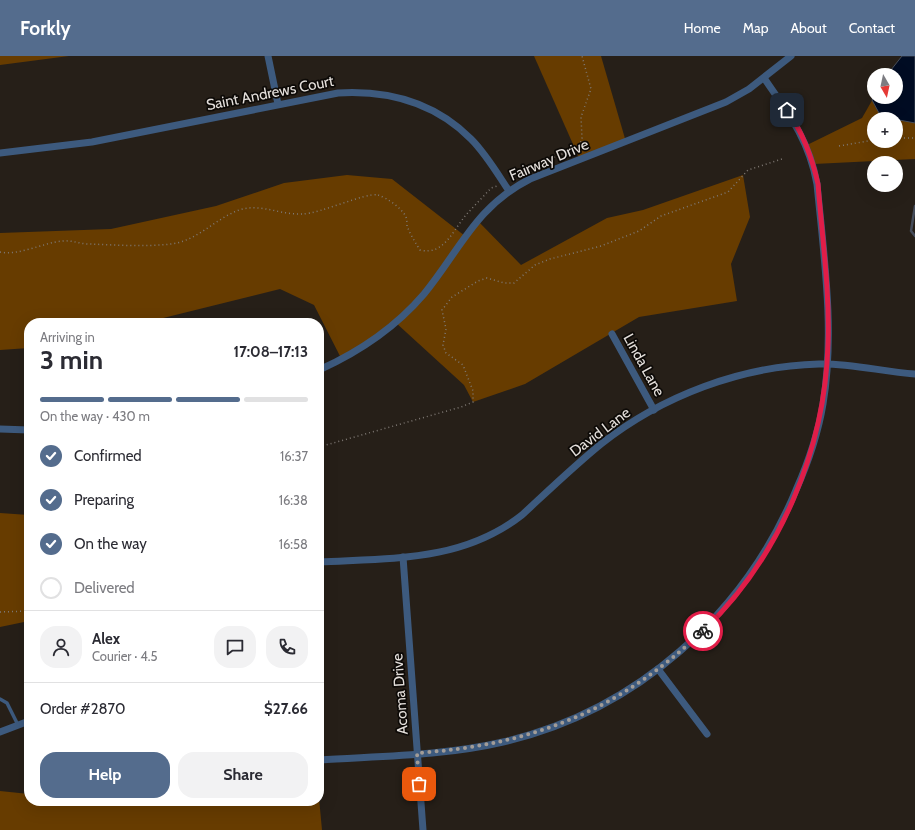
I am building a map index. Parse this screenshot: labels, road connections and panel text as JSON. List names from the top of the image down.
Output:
{
  "streets": {
    "street": [
      "Saint Andrews Court",
      "Fairway Drive",
      "Linda Lane",
      "David Lane",
      "Acoma Drive"
    ]
  },
  "crossings": [
    ["Saint Andrews Court", "Fairway Drive"],
    ["Linda Lane", "David Lane"],
    ["David Lane", "Acoma Drive"]
  ],
  "north": "bottom",
  "page": {
    "header": "Forkly",
    "nav": [
      "Home",
      "Map",
      "About",
      "Contact"
    ],
    "map_buttons": ["+", "−"],
    "heading": ["3 min", "Arriving in", "17:08–17:13"],
    "panel": [
      "Alex",
      "Courier · 4.5",
      "Order #2870",
      "$27.66"
    ],
    "bar": "On the way · 430 m",
    "list": [
      ["Confirmed", "16:37"],
      ["Preparing", "16:38"],
      ["On the way", "16:58"],
      "Delivered"
    ],
    "buttons": ["Help", "Share"]
  }
}
